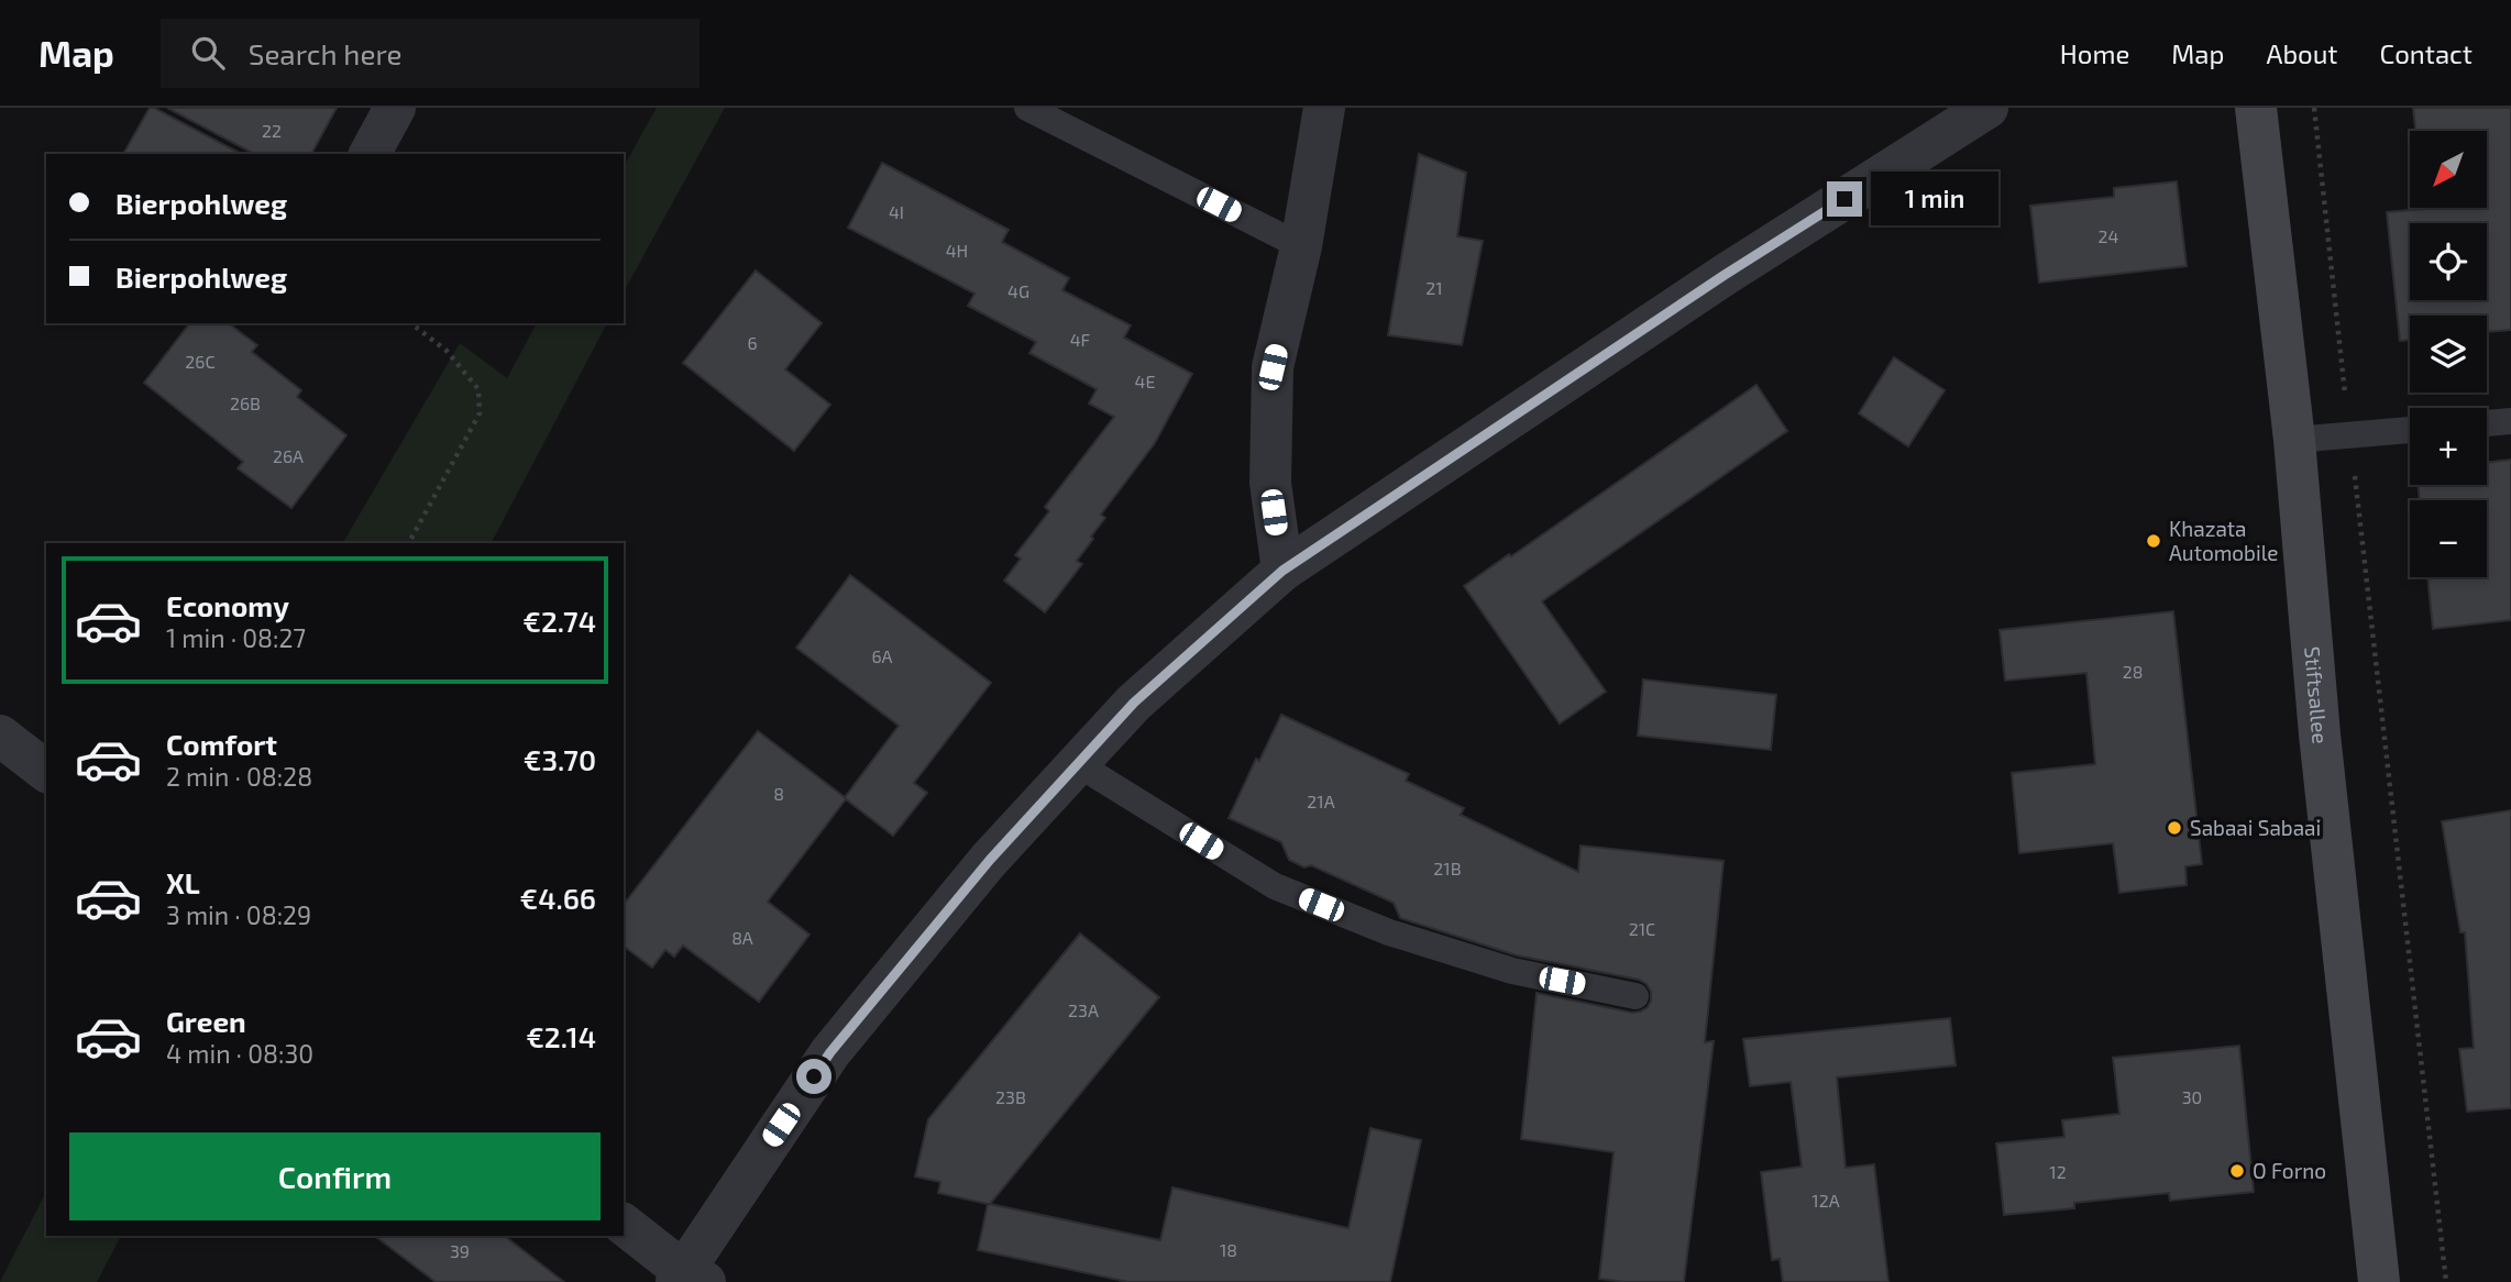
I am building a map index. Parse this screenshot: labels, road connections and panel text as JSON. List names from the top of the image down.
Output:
{
  "streets": {
    "main road": ["Stiftsallee"]
  },
  "places": ["Khazata Automobile", "Sabaai Sabaai", "O Forno"],
  "house_numbers": [
    "22",
    "4I",
    "24",
    "4H",
    "21",
    "4G",
    "4F",
    "6",
    "26C",
    "4E",
    "26B",
    "26A",
    "6A",
    "28",
    "8",
    "21A",
    "21B",
    "21C",
    "8A",
    "23A",
    "23B",
    "30",
    "12",
    "12A",
    "18",
    "39"
  ],
  "north": "bottom left",
  "page": {
    "header": "Map",
    "search": "Search here",
    "nav": [
      "Home",
      "Map",
      "About",
      "Contact"
    ],
    "map_buttons": ["+", "−"],
    "banner": ["Bierpohlweg", "Bierpohlweg"],
    "bubble": "1 min",
    "list": [
      {
        "name": "Economy",
        "note": "1 min · 08:27",
        "value": "€2.74"
      },
      {
        "name": "Comfort",
        "note": "2 min · 08:28",
        "value": "€3.70"
      },
      {
        "name": "XL",
        "note": "3 min · 08:29",
        "value": "€4.66"
      },
      {
        "name": "Green",
        "note": "4 min · 08:30",
        "value": "€2.14"
      }
    ],
    "buttons": "Confirm"
  }
}
